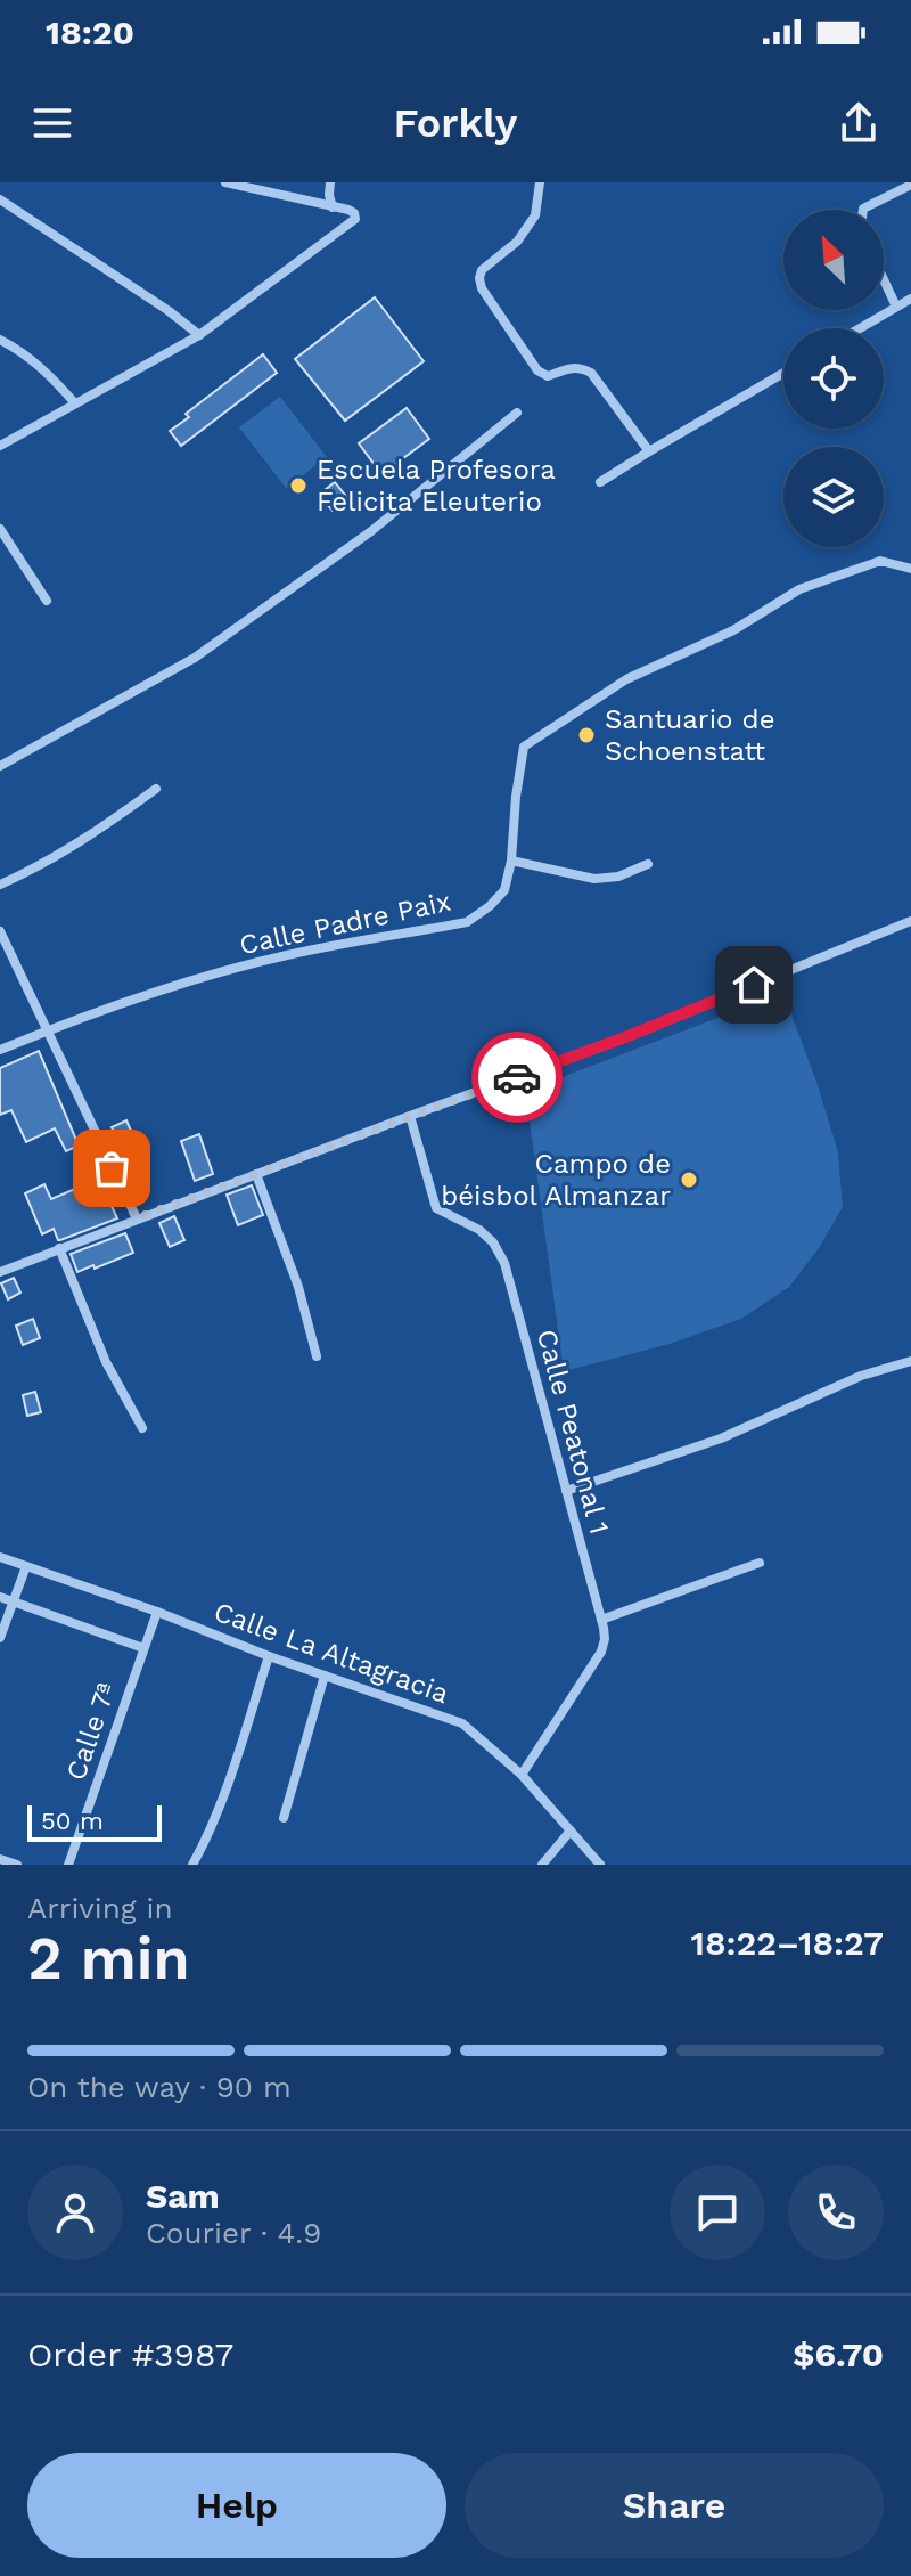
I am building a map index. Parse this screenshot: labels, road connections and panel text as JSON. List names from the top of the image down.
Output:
{
  "streets": {
    "street": [
      "Calle Padre Paix",
      "Calle Peatonal 1",
      "Calle La Altagracia",
      "Calle 7ª"
    ]
  },
  "crossings": [
    ["Calle Peatonal 1", "Calle La Altagracia"],
    ["Calle La Altagracia", "Calle 7ª"]
  ],
  "places": ["Escuela Profesora Felicita Eleuterio", "Santuario de Schoenstatt", "Campo de béisbol Almanzar"],
  "scale_bar": "50 m",
  "north": "top left",
  "page": {
    "status": "18:20",
    "header": "Forkly",
    "scale": "50 m",
    "heading": ["2 min", "Arriving in", "18:22–18:27"],
    "panel": [
      "Sam",
      "Courier · 4.9",
      "Order #3987",
      "$6.70"
    ],
    "bar": "On the way · 90 m",
    "buttons": ["Help", "Share"]
  }
}
